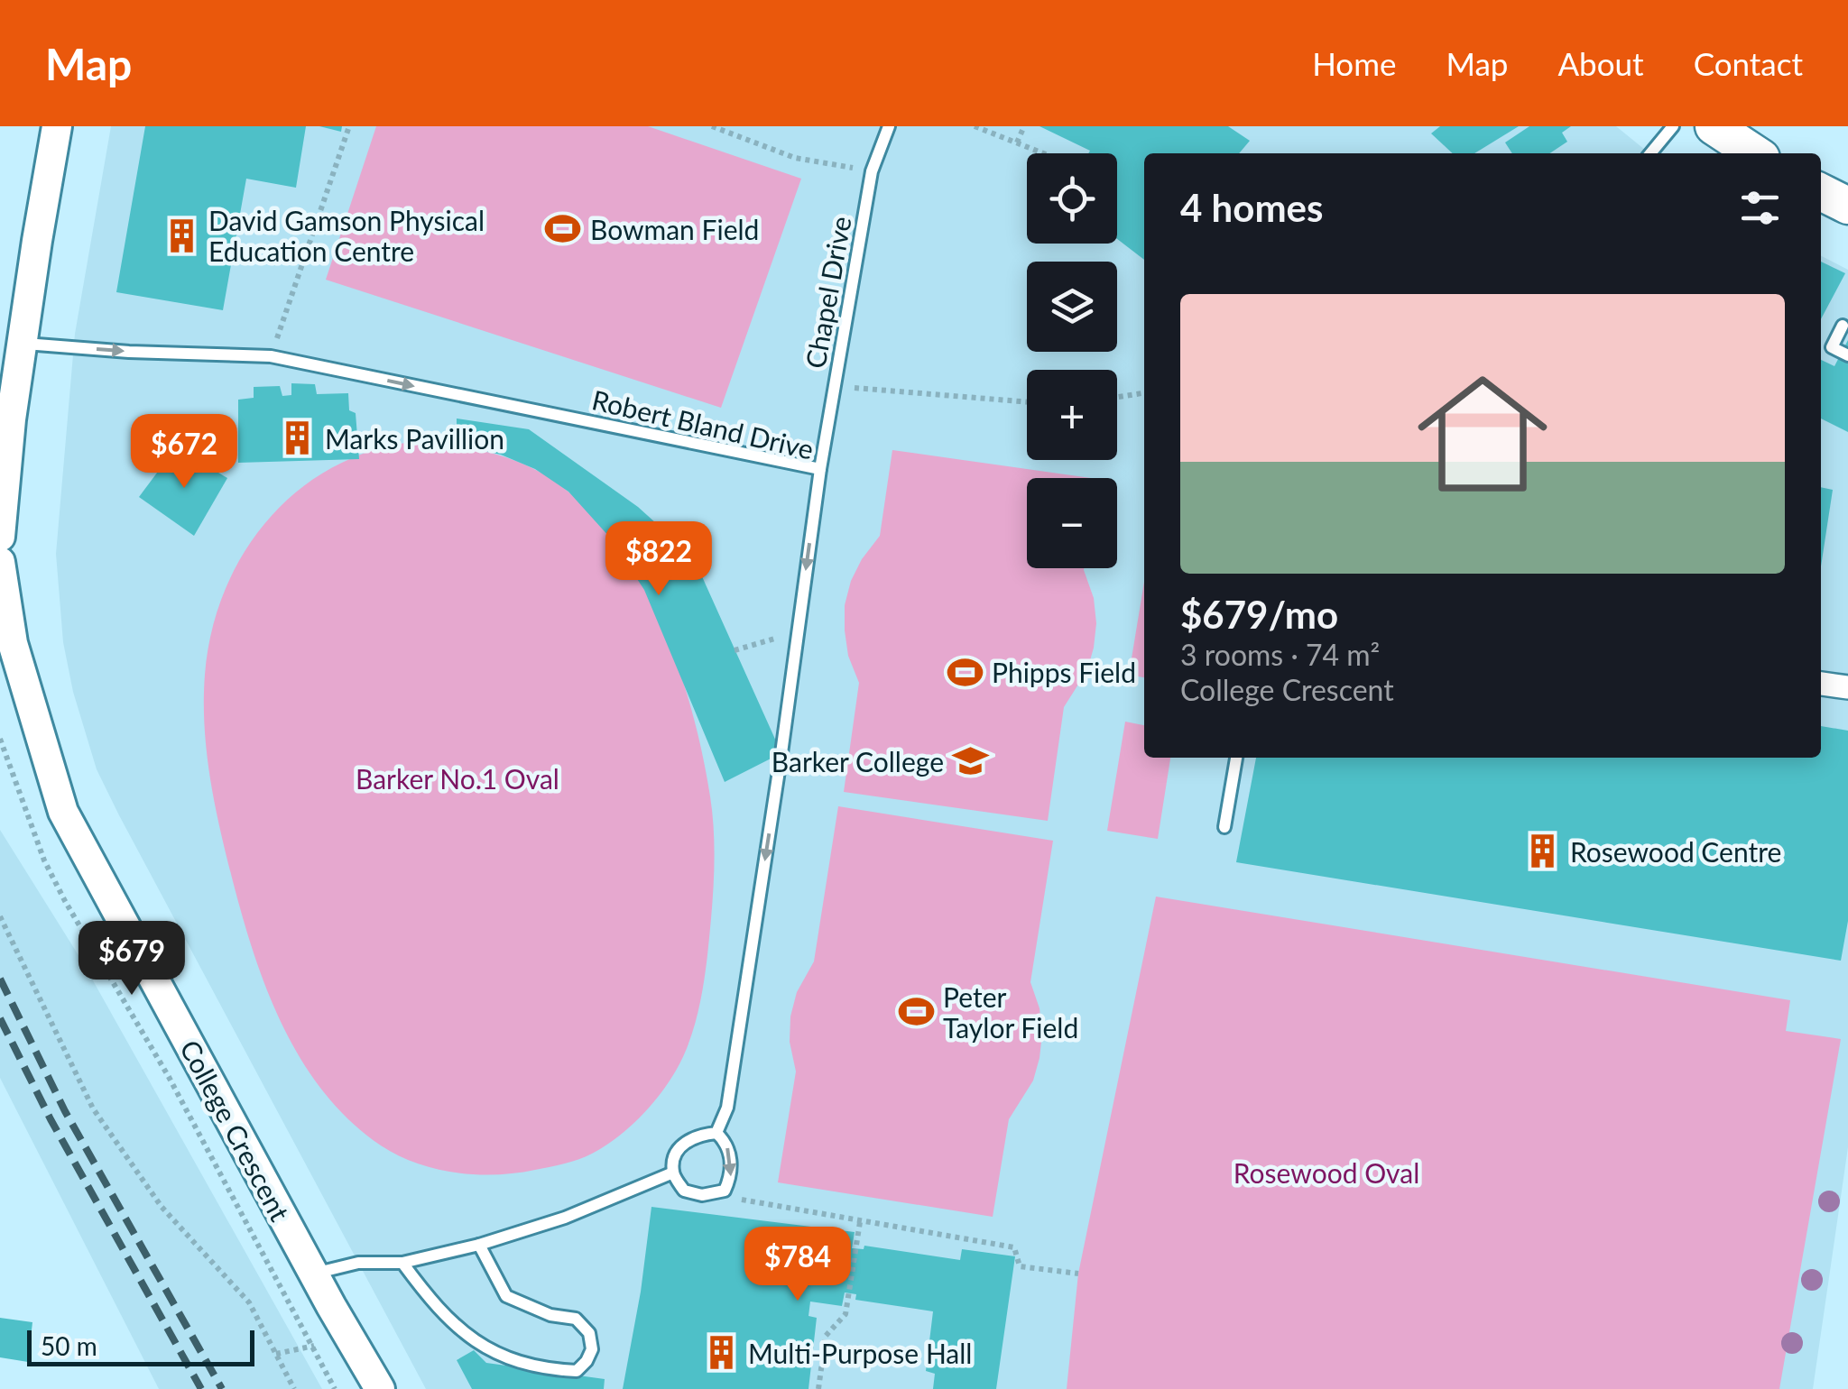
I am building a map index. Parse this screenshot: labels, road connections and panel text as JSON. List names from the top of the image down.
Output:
{
  "streets": {
    "street": ["College Crescent"],
    "lane": ["Chapel Drive", "Robert Bland Drive"]
  },
  "crossings": [
    ["Chapel Drive", "Robert Bland Drive"]
  ],
  "parks": ["Barker No.1 Oval", "Rosewood Oval"],
  "places": {
    "sports": ["Bowman Field", "Phipps Field", "Peter Taylor Field"],
    "building": [
      "David Gamson Physical Education Centre",
      "Marks Pavillion",
      "Rosewood Centre",
      "Multi-Purpose Hall"
    ],
    "school or university": ["Barker College"]
  },
  "scale_bar": "50 m",
  "page": {
    "header": "Map",
    "nav": [
      "Home",
      "Map",
      "About",
      "Contact"
    ],
    "map_buttons": ["+", "−"],
    "heading": "4 homes",
    "list": [
      {
        "name": "$679/mo",
        "note": "3 rooms · 74 m² · College Crescent"
      }
    ],
    "price": [
      "$672",
      "$822",
      "$679",
      "$784"
    ],
    "scale": "50 m"
  }
}
